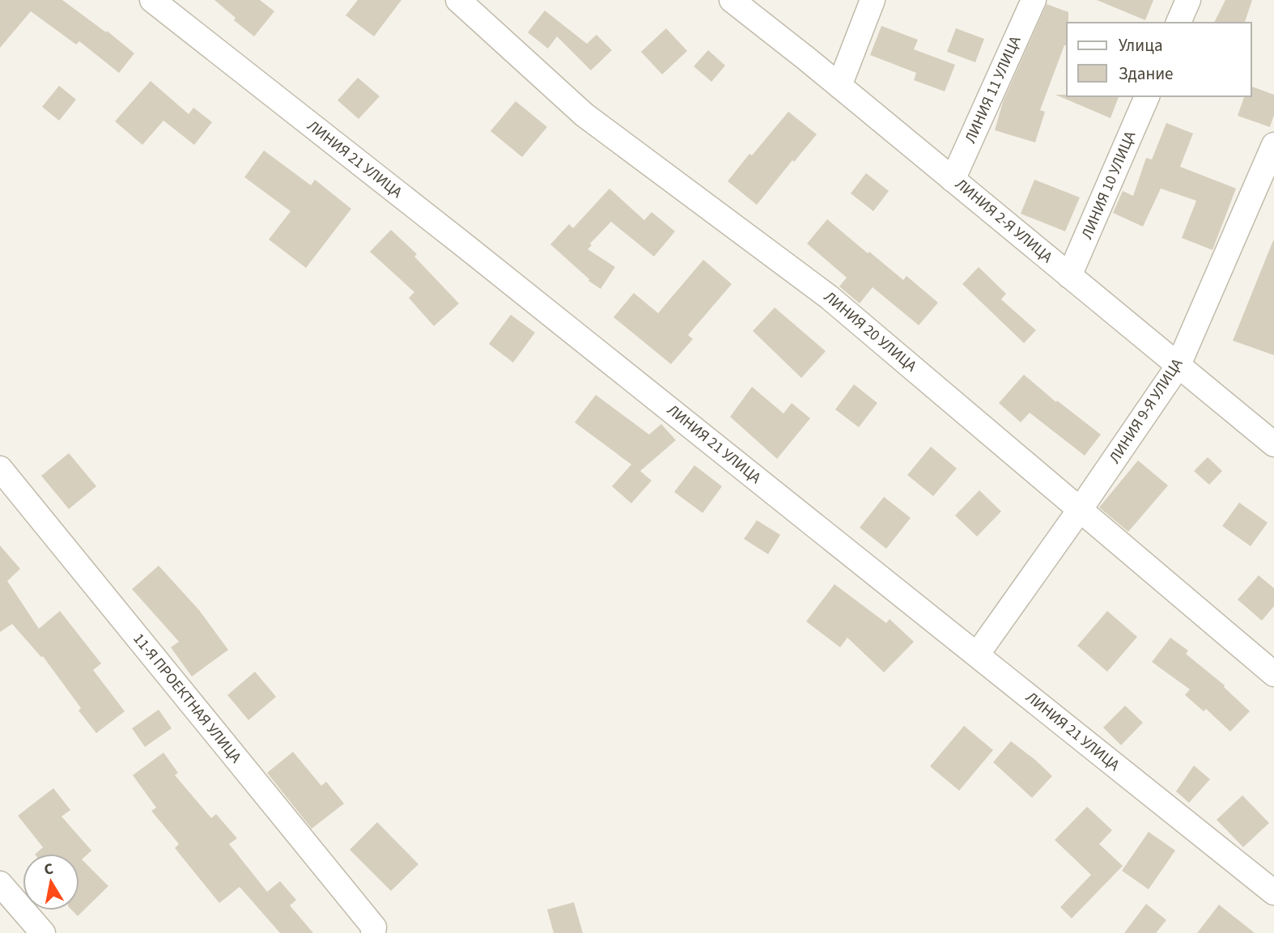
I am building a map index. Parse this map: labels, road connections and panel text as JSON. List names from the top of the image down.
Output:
{
  "streets": {
    "street": [
      "ЛИНИЯ 11 УЛИЦА",
      "ЛИНИЯ 21 УЛИЦА",
      "ЛИНИЯ 10 УЛИЦА",
      "ЛИНИЯ 2-Я УЛИЦА",
      "ЛИНИЯ 20 УЛИЦА",
      "ЛИНИЯ 9-Я УЛИЦА",
      "11-Я ПРОЕКТНАЯ УЛИЦА"
    ]
  },
  "crossings": [
    ["ЛИНИЯ 11 УЛИЦА", "ЛИНИЯ 2-Я УЛИЦА"],
    ["ЛИНИЯ 21 УЛИЦА", "ЛИНИЯ 9-Я УЛИЦА"],
    ["ЛИНИЯ 10 УЛИЦА", "ЛИНИЯ 2-Я УЛИЦА"],
    ["ЛИНИЯ 2-Я УЛИЦА", "ЛИНИЯ 9-Я УЛИЦА"],
    ["ЛИНИЯ 20 УЛИЦА", "ЛИНИЯ 9-Я УЛИЦА"]
  ],
  "legend": ["Улица", "Здание"],
  "north": "top"
}
